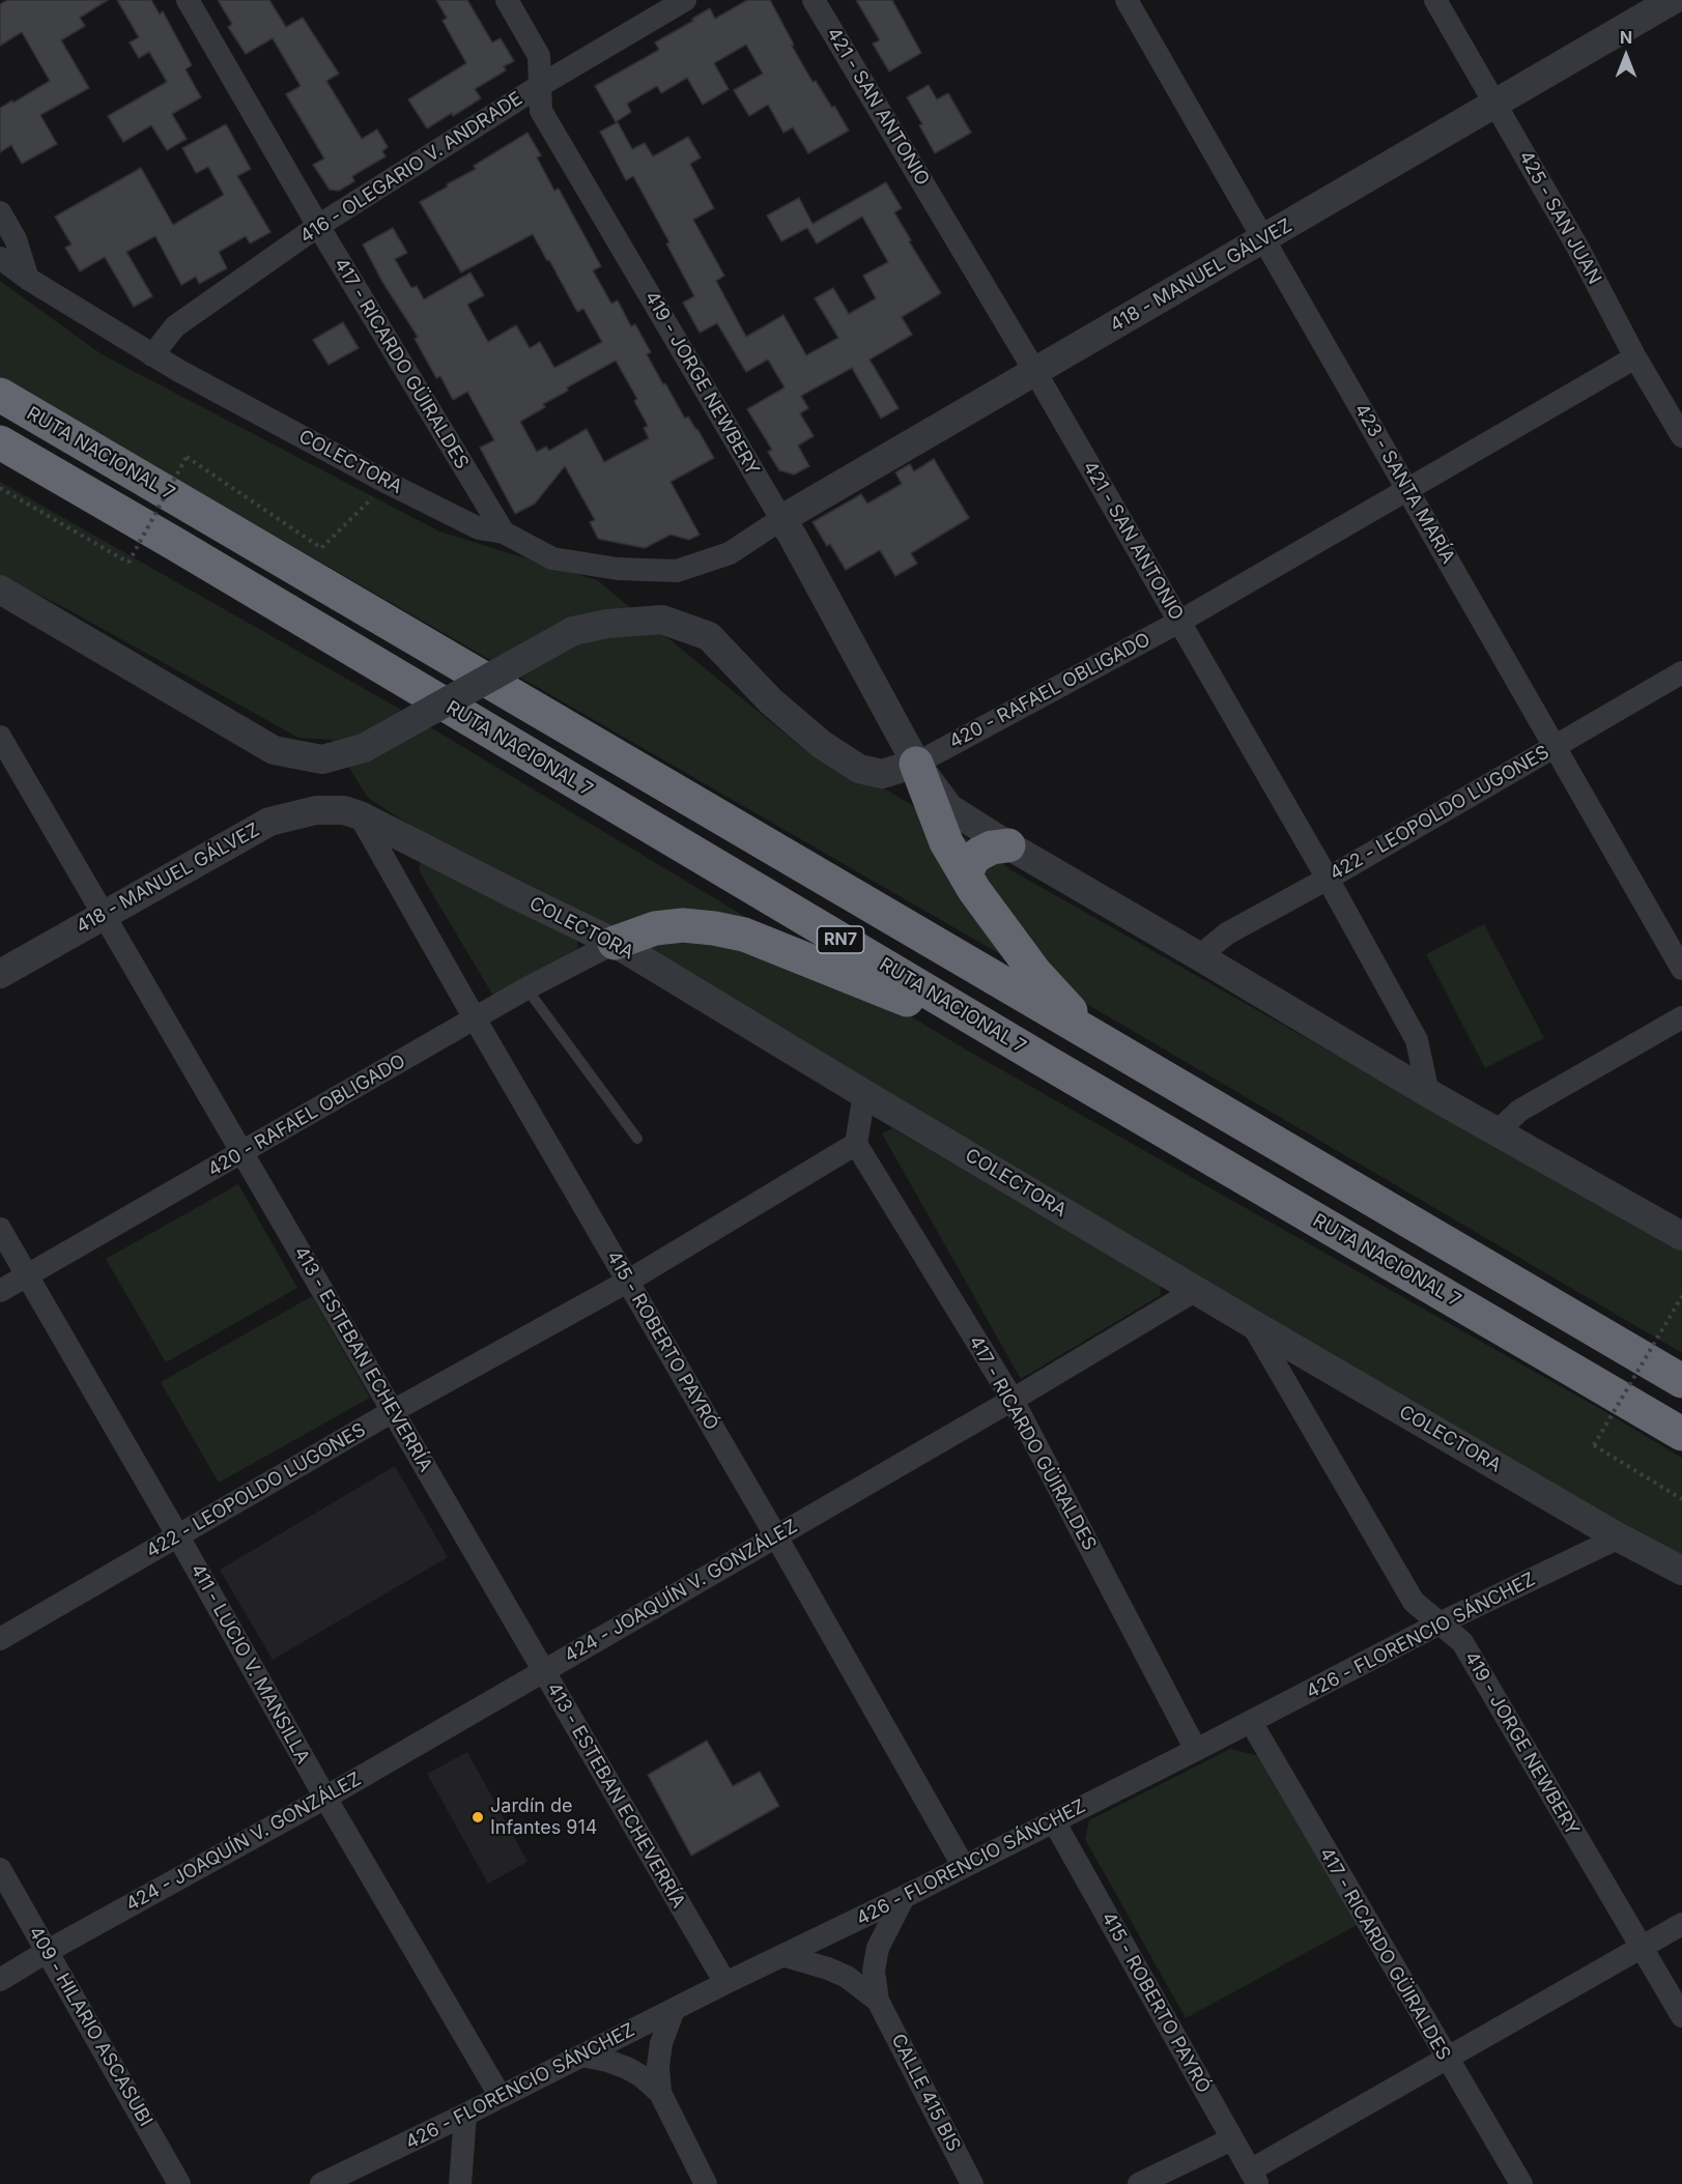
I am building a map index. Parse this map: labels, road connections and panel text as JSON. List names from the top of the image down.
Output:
{
  "streets": {
    "highway": ["RUTA NACIONAL 7", "RN7"],
    "street": [
      "421 - SAN ANTONIO",
      "416 - OLEGARIO V. ANDRADE",
      "425 - SAN JUAN",
      "418 - MANUEL GÁLVEZ",
      "417 - RICARDO GÜIRALDES",
      "419 - JORGE NEWBERY",
      "COLECTORA",
      "423 - SANTA MARÍA",
      "420 - RAFAEL OBLIGADO",
      "422 - LEOPOLDO LUGONES",
      "415 - ROBERTO PAYRÓ",
      "413 - ESTEBAN ECHEVERRÍA",
      "424 - JOAQUÍN V. GONZÁLEZ",
      "426 - FLORENCIO SÁNCHEZ",
      "411 - LUCIO V. MANSILLA",
      "409 - HILARIO ASCASUBI",
      "CALLE 415 BIS"
    ]
  },
  "crossings": [
    ["421 - SAN ANTONIO", "418 - MANUEL GÁLVEZ"],
    ["421 - SAN ANTONIO", "420 - RAFAEL OBLIGADO"],
    ["421 - SAN ANTONIO", "422 - LEOPOLDO LUGONES"],
    ["416 - OLEGARIO V. ANDRADE", "417 - RICARDO GÜIRALDES"],
    ["416 - OLEGARIO V. ANDRADE", "419 - JORGE NEWBERY"],
    ["416 - OLEGARIO V. ANDRADE", "COLECTORA"],
    ["425 - SAN JUAN", "418 - MANUEL GÁLVEZ"],
    ["425 - SAN JUAN", "420 - RAFAEL OBLIGADO"],
    ["418 - MANUEL GÁLVEZ", "419 - JORGE NEWBERY"],
    ["418 - MANUEL GÁLVEZ", "COLECTORA"],
    ["418 - MANUEL GÁLVEZ", "423 - SANTA MARÍA"],
    ["418 - MANUEL GÁLVEZ", "415 - ROBERTO PAYRÓ"],
    ["418 - MANUEL GÁLVEZ", "413 - ESTEBAN ECHEVERRÍA"],
    ["417 - RICARDO GÜIRALDES", "COLECTORA"],
    ["417 - RICARDO GÜIRALDES", "422 - LEOPOLDO LUGONES"],
    ["417 - RICARDO GÜIRALDES", "424 - JOAQUÍN V. GONZÁLEZ"],
    ["417 - RICARDO GÜIRALDES", "426 - FLORENCIO SÁNCHEZ"],
    ["419 - JORGE NEWBERY", "COLECTORA"],
    ["419 - JORGE NEWBERY", "420 - RAFAEL OBLIGADO"],
    ["419 - JORGE NEWBERY", "426 - FLORENCIO SÁNCHEZ"],
    ["COLECTORA", "420 - RAFAEL OBLIGADO"],
    ["COLECTORA", "415 - ROBERTO PAYRÓ"],
    ["COLECTORA", "424 - JOAQUÍN V. GONZÁLEZ"],
    ["COLECTORA", "426 - FLORENCIO SÁNCHEZ"],
    ["423 - SANTA MARÍA", "420 - RAFAEL OBLIGADO"],
    ["423 - SANTA MARÍA", "422 - LEOPOLDO LUGONES"],
    ["420 - RAFAEL OBLIGADO", "415 - ROBERTO PAYRÓ"],
    ["420 - RAFAEL OBLIGADO", "413 - ESTEBAN ECHEVERRÍA"],
    ["420 - RAFAEL OBLIGADO", "411 - LUCIO V. MANSILLA"],
    ["422 - LEOPOLDO LUGONES", "415 - ROBERTO PAYRÓ"],
    ["422 - LEOPOLDO LUGONES", "413 - ESTEBAN ECHEVERRÍA"],
    ["422 - LEOPOLDO LUGONES", "411 - LUCIO V. MANSILLA"],
    ["415 - ROBERTO PAYRÓ", "424 - JOAQUÍN V. GONZÁLEZ"],
    ["415 - ROBERTO PAYRÓ", "426 - FLORENCIO SÁNCHEZ"],
    ["413 - ESTEBAN ECHEVERRÍA", "424 - JOAQUÍN V. GONZÁLEZ"],
    ["413 - ESTEBAN ECHEVERRÍA", "426 - FLORENCIO SÁNCHEZ"],
    ["424 - JOAQUÍN V. GONZÁLEZ", "411 - LUCIO V. MANSILLA"],
    ["424 - JOAQUÍN V. GONZÁLEZ", "409 - HILARIO ASCASUBI"],
    ["426 - FLORENCIO SÁNCHEZ", "411 - LUCIO V. MANSILLA"],
    ["426 - FLORENCIO SÁNCHEZ", "CALLE 415 BIS"]
  ],
  "places": ["Jardín de Infantes 914"],
  "north": "top"
}
